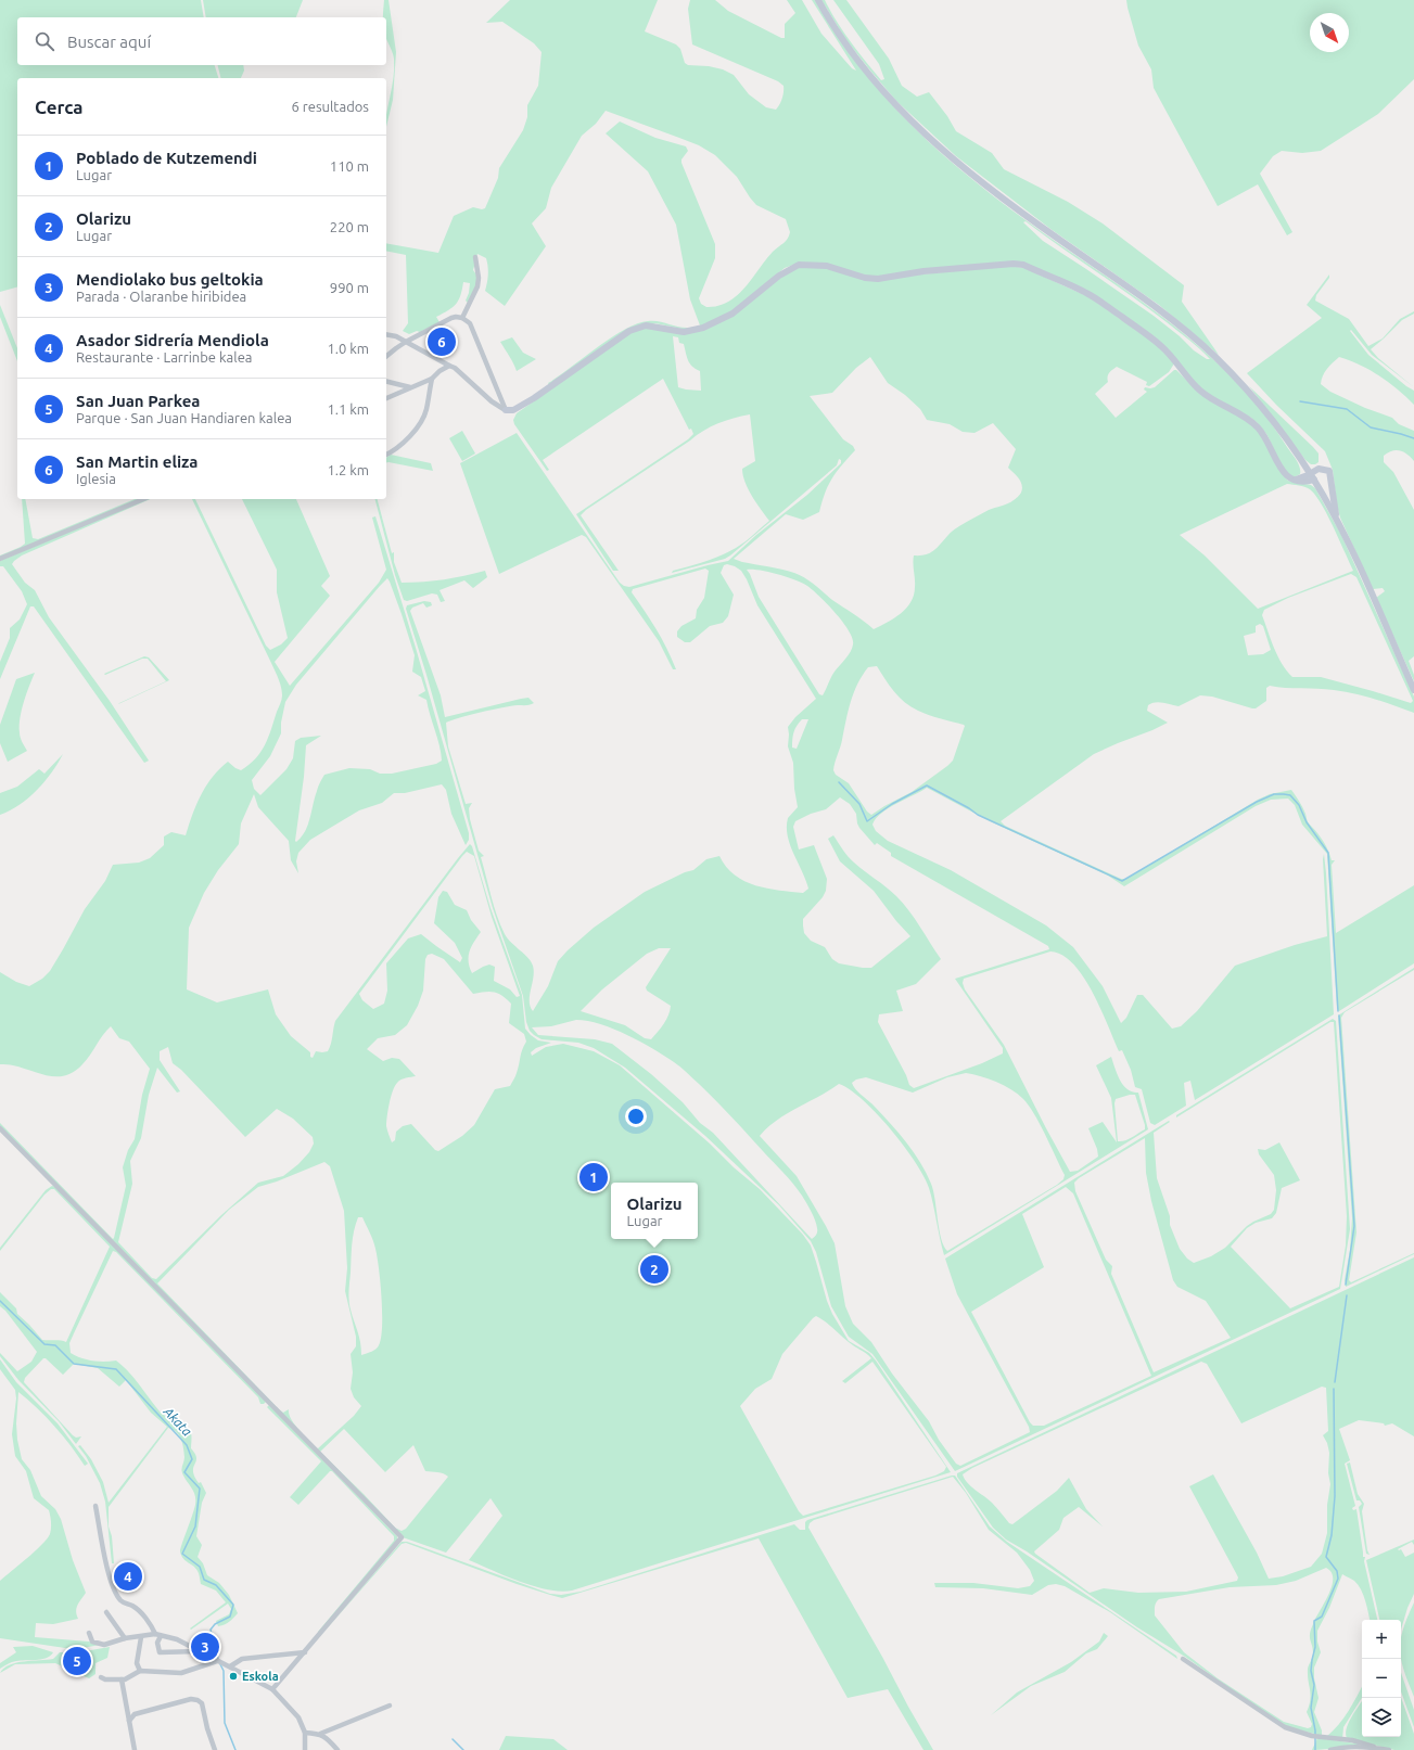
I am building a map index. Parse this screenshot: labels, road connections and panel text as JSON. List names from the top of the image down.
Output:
{
  "water": ["Akata"],
  "places": ["Eskola"],
  "north": "bottom right",
  "page": {
    "search": "Buscar aquí",
    "heading": ["Cerca", "6 resultados"],
    "list": [
      {
        "mark": "1",
        "name": "Poblado de Kutzemendi",
        "note": "Lugar",
        "value": "110 m"
      },
      {
        "mark": "2",
        "name": "Olarizu",
        "note": "Lugar",
        "value": "220 m"
      },
      {
        "mark": "3",
        "name": "Mendiolako bus geltokia",
        "note": "Parada · Olaranbe hiribidea",
        "value": "990 m"
      },
      {
        "mark": "4",
        "name": "Asador Sidrería Mendiola",
        "note": "Restaurante · Larrinbe kalea",
        "value": "1.0 km"
      },
      {
        "mark": "5",
        "name": "San Juan Parkea",
        "note": "Parque · San Juan Handiaren kalea",
        "value": "1.1 km"
      },
      {
        "mark": "6",
        "name": "San Martin eliza",
        "note": "Iglesia",
        "value": "1.2 km"
      }
    ],
    "pins": [
      "6",
      "1",
      "2",
      "4",
      "3",
      "5"
    ],
    "popup": ["Olarizu", "Lugar"],
    "map_buttons": ["+", "−"]
  }
}
